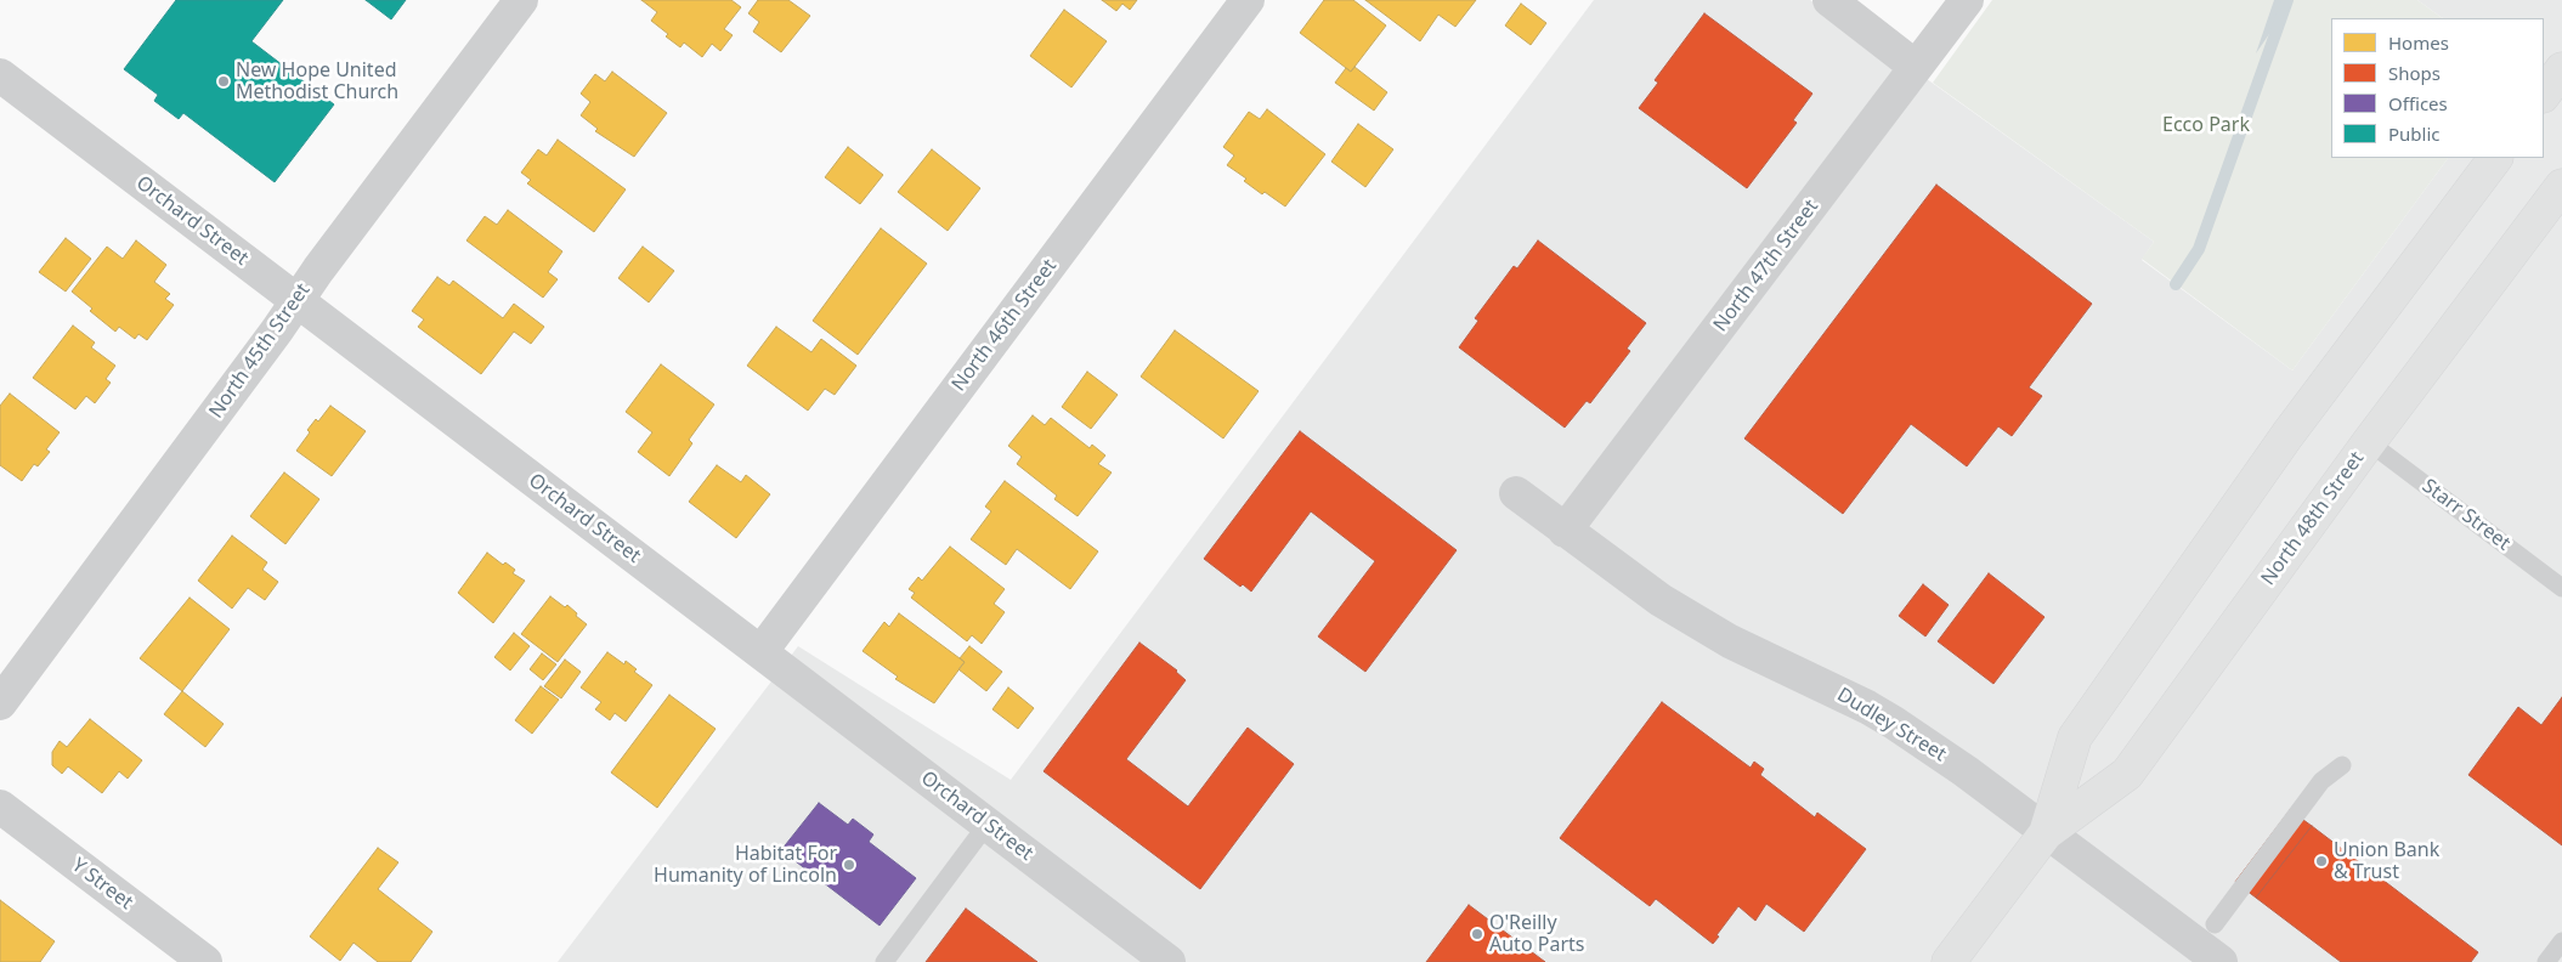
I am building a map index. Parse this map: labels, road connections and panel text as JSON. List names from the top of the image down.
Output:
{
  "streets": {
    "main road": ["North 48th Street"],
    "street": [
      "Orchard Street",
      "North 47th Street",
      "North 46th Street",
      "North 45th Street",
      "Dudley Street",
      "Y Street"
    ],
    "lane": ["Starr Street"]
  },
  "crossings": [
    ["Orchard Street", "North 46th Street"],
    ["Orchard Street", "North 45th Street"],
    ["North 47th Street", "Dudley Street"],
    ["Starr Street", "North 48th Street"],
    ["North 48th Street", "Dudley Street"]
  ],
  "parks": ["Ecco Park"],
  "places": [
    "New Hope United Methodist Church",
    "Union Bank & Trust",
    "Habitat For Humanity of Lincoln",
    "O'Reilly Auto Parts"
  ],
  "legend": [
    "Homes",
    "Shops",
    "Offices",
    "Public"
  ]
}
